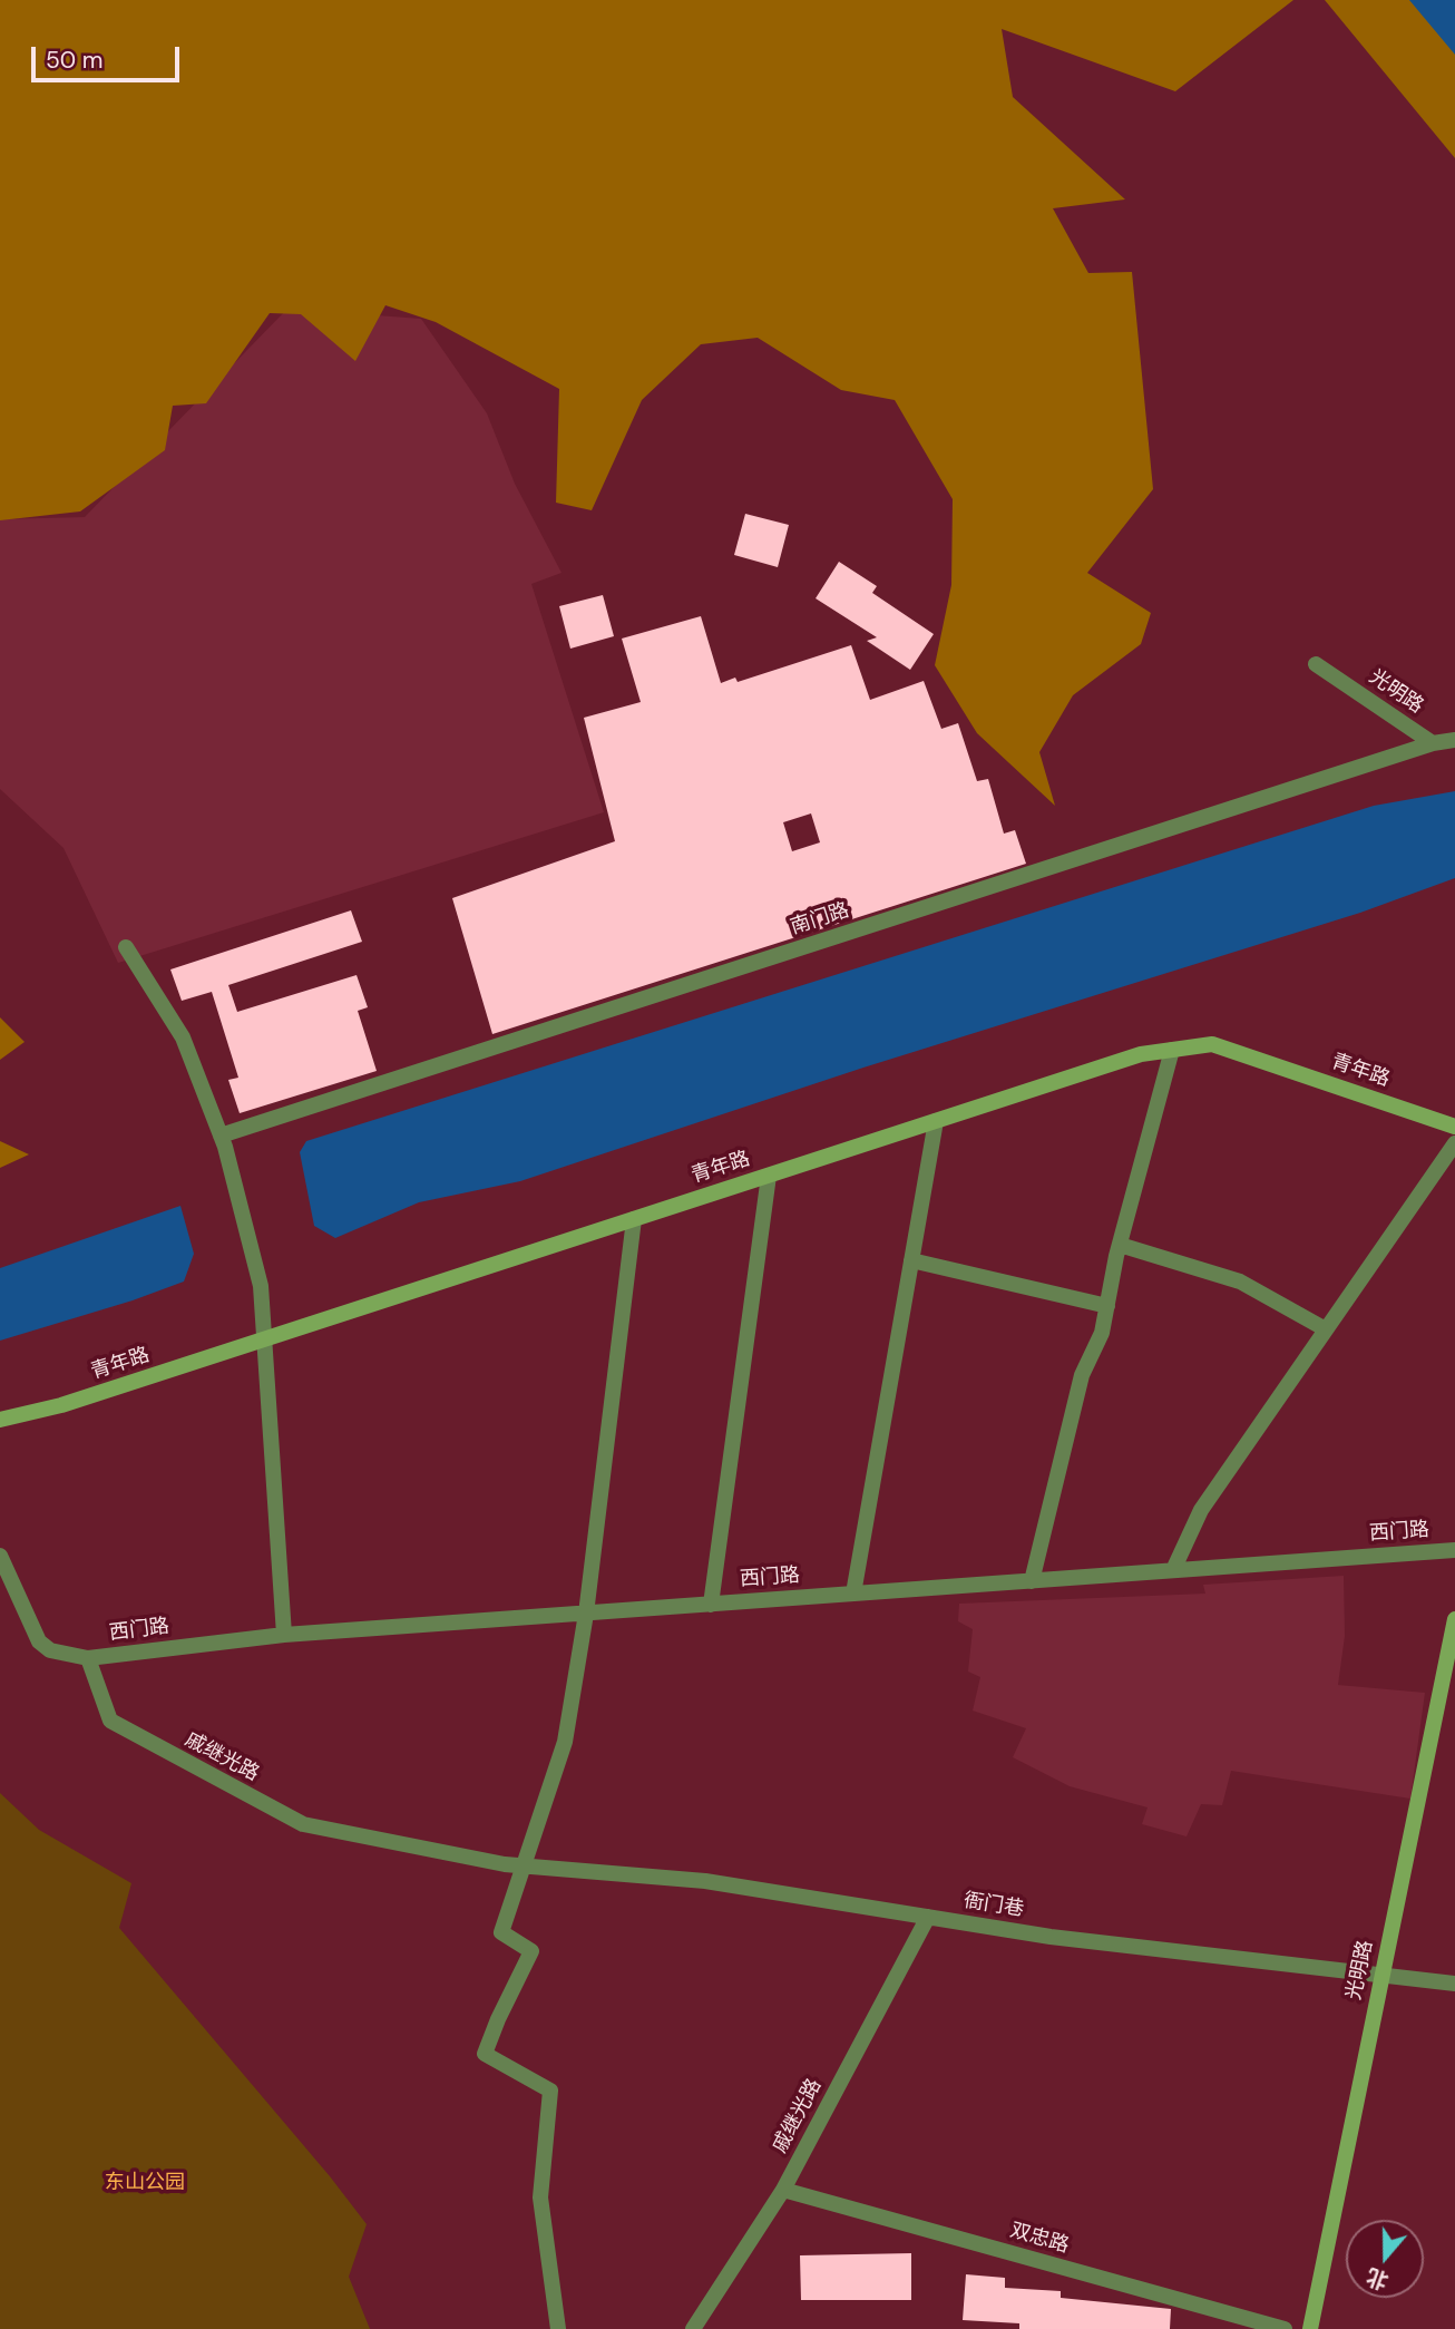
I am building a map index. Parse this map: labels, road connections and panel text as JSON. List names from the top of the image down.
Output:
{
  "streets": {
    "main road": ["光明路", "青年路"],
    "street": [
      "南门路",
      "西门路",
      "戚继光路",
      "衙门巷",
      "双忠路"
    ]
  },
  "crossings": [
    ["光明路", "南门路"],
    ["光明路", "衙门巷"],
    ["西门路", "戚继光路"],
    ["戚继光路", "衙门巷"],
    ["戚继光路", "双忠路"]
  ],
  "parks": ["东山公园"],
  "scale_bar": "50 m",
  "north": "bottom"
}
